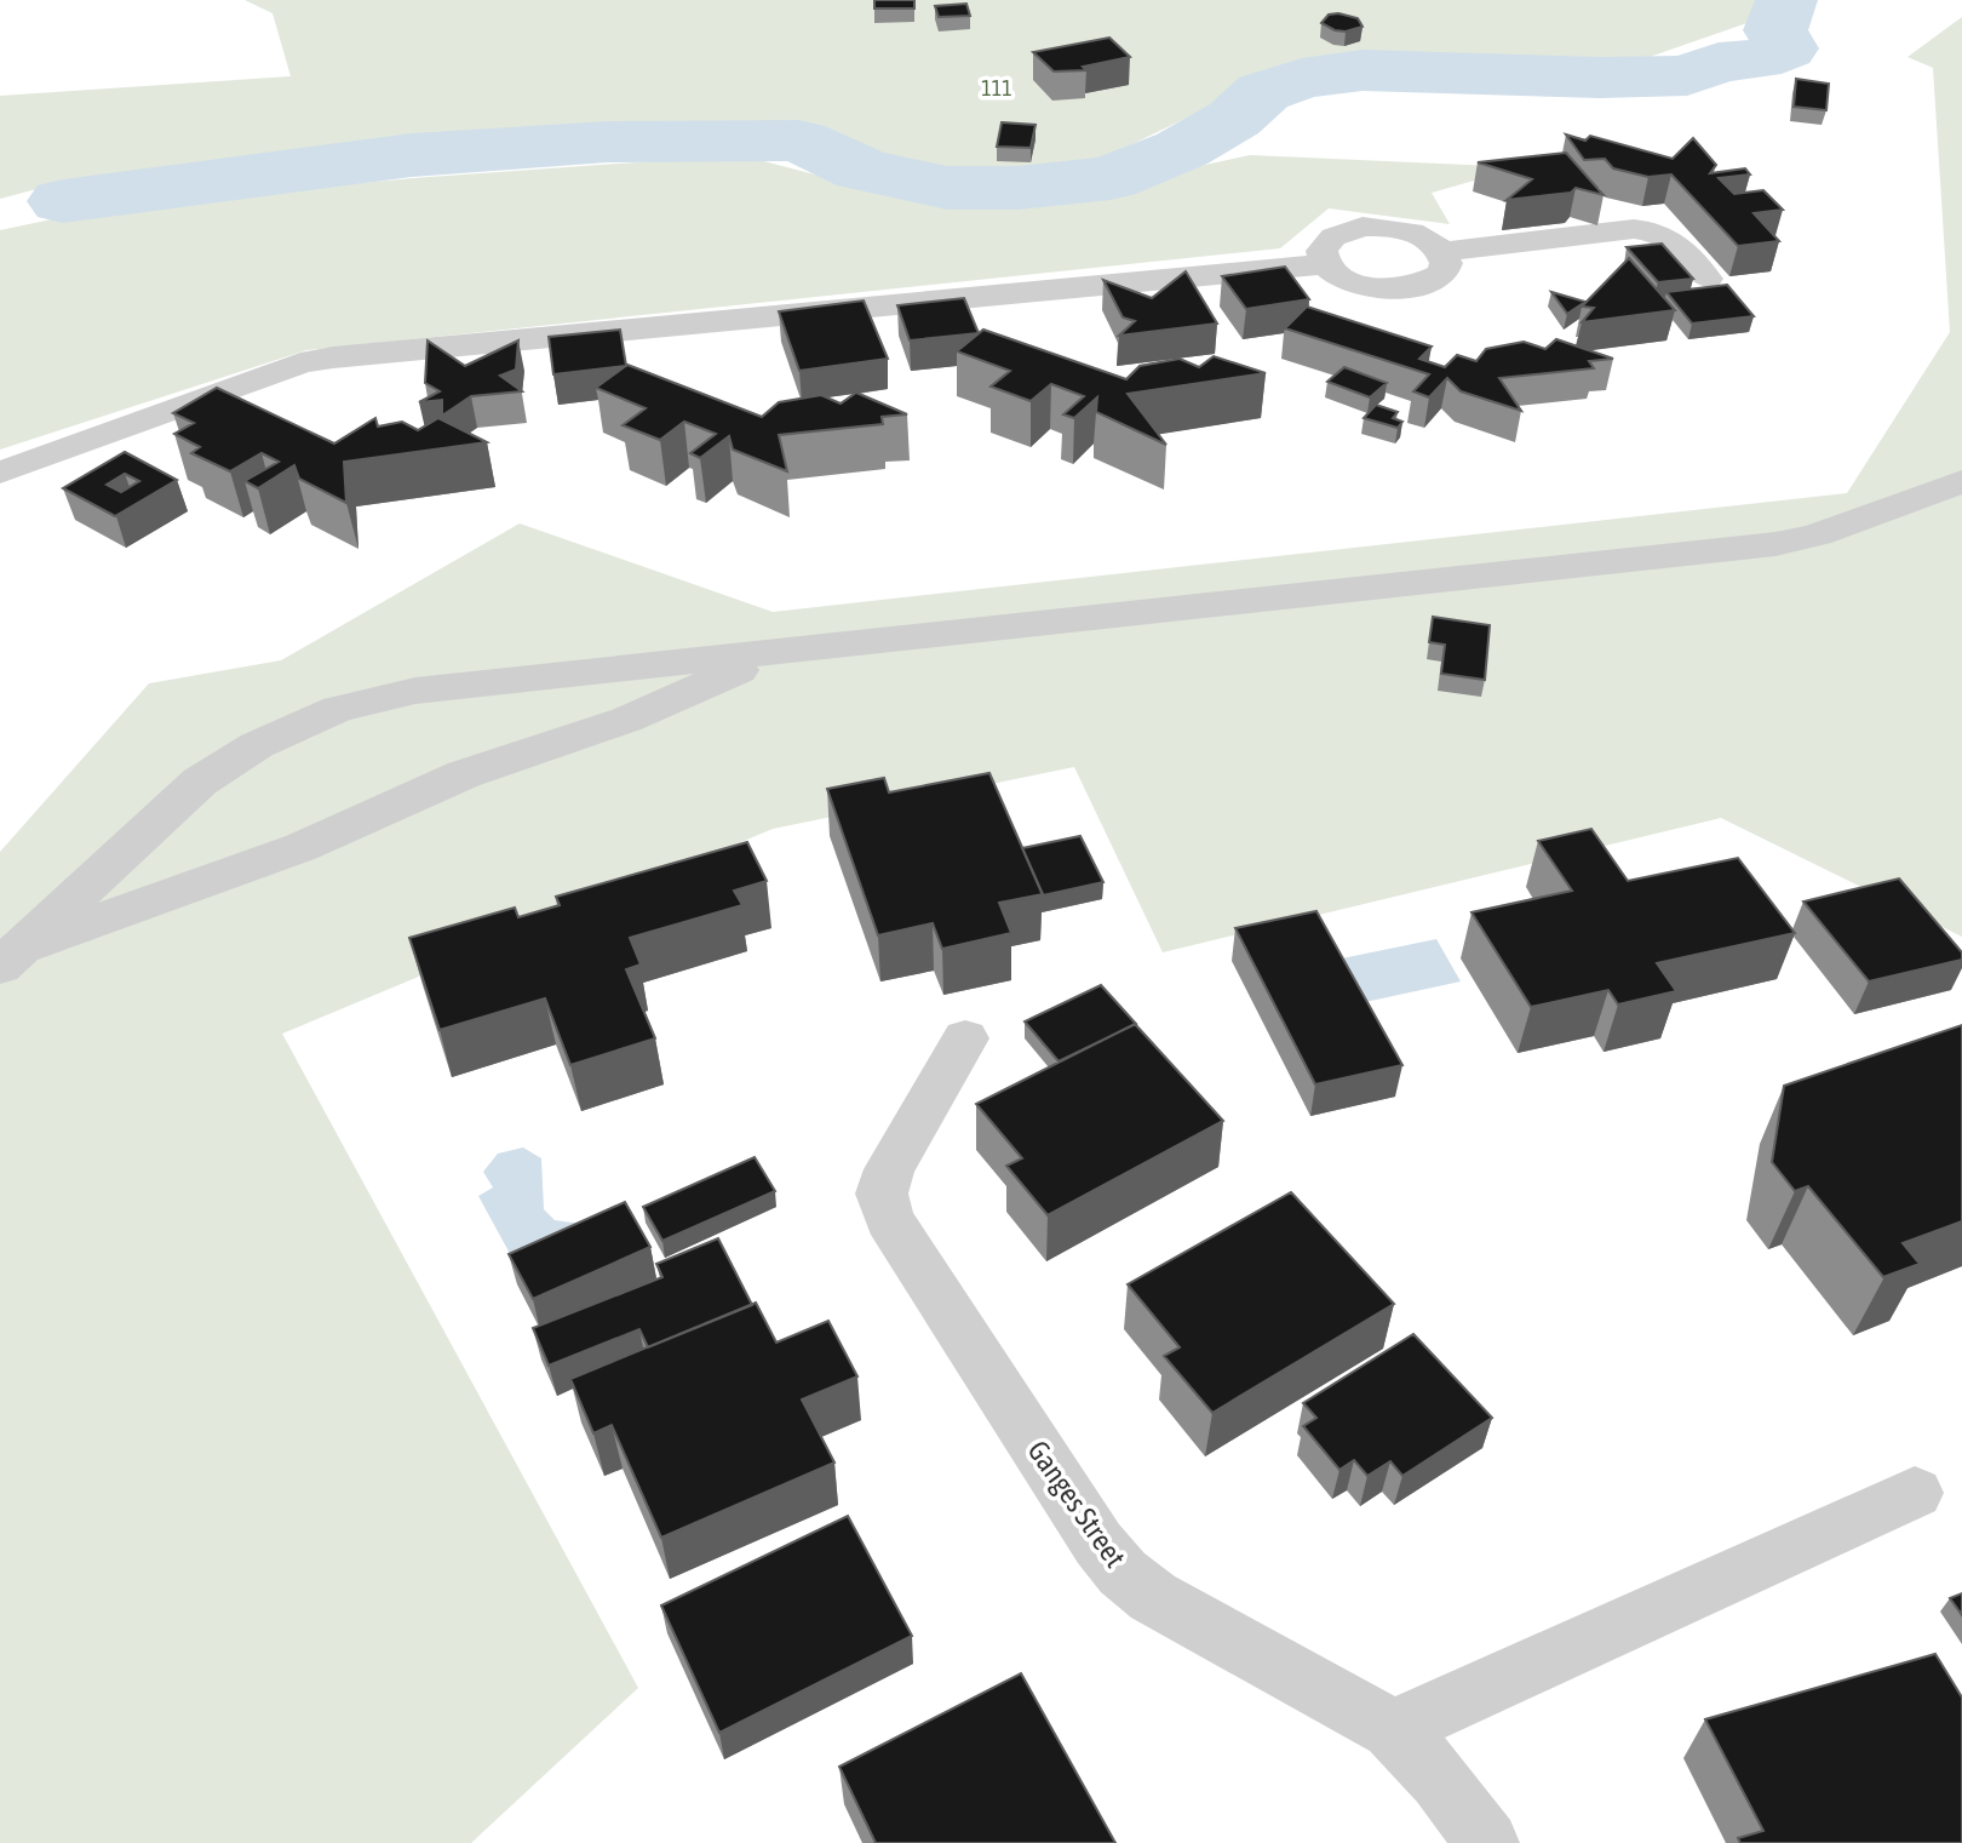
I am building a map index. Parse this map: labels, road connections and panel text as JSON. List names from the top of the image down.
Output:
{
  "streets": {
    "street": ["Ganges Street"]
  },
  "parks": ["111"]
}
